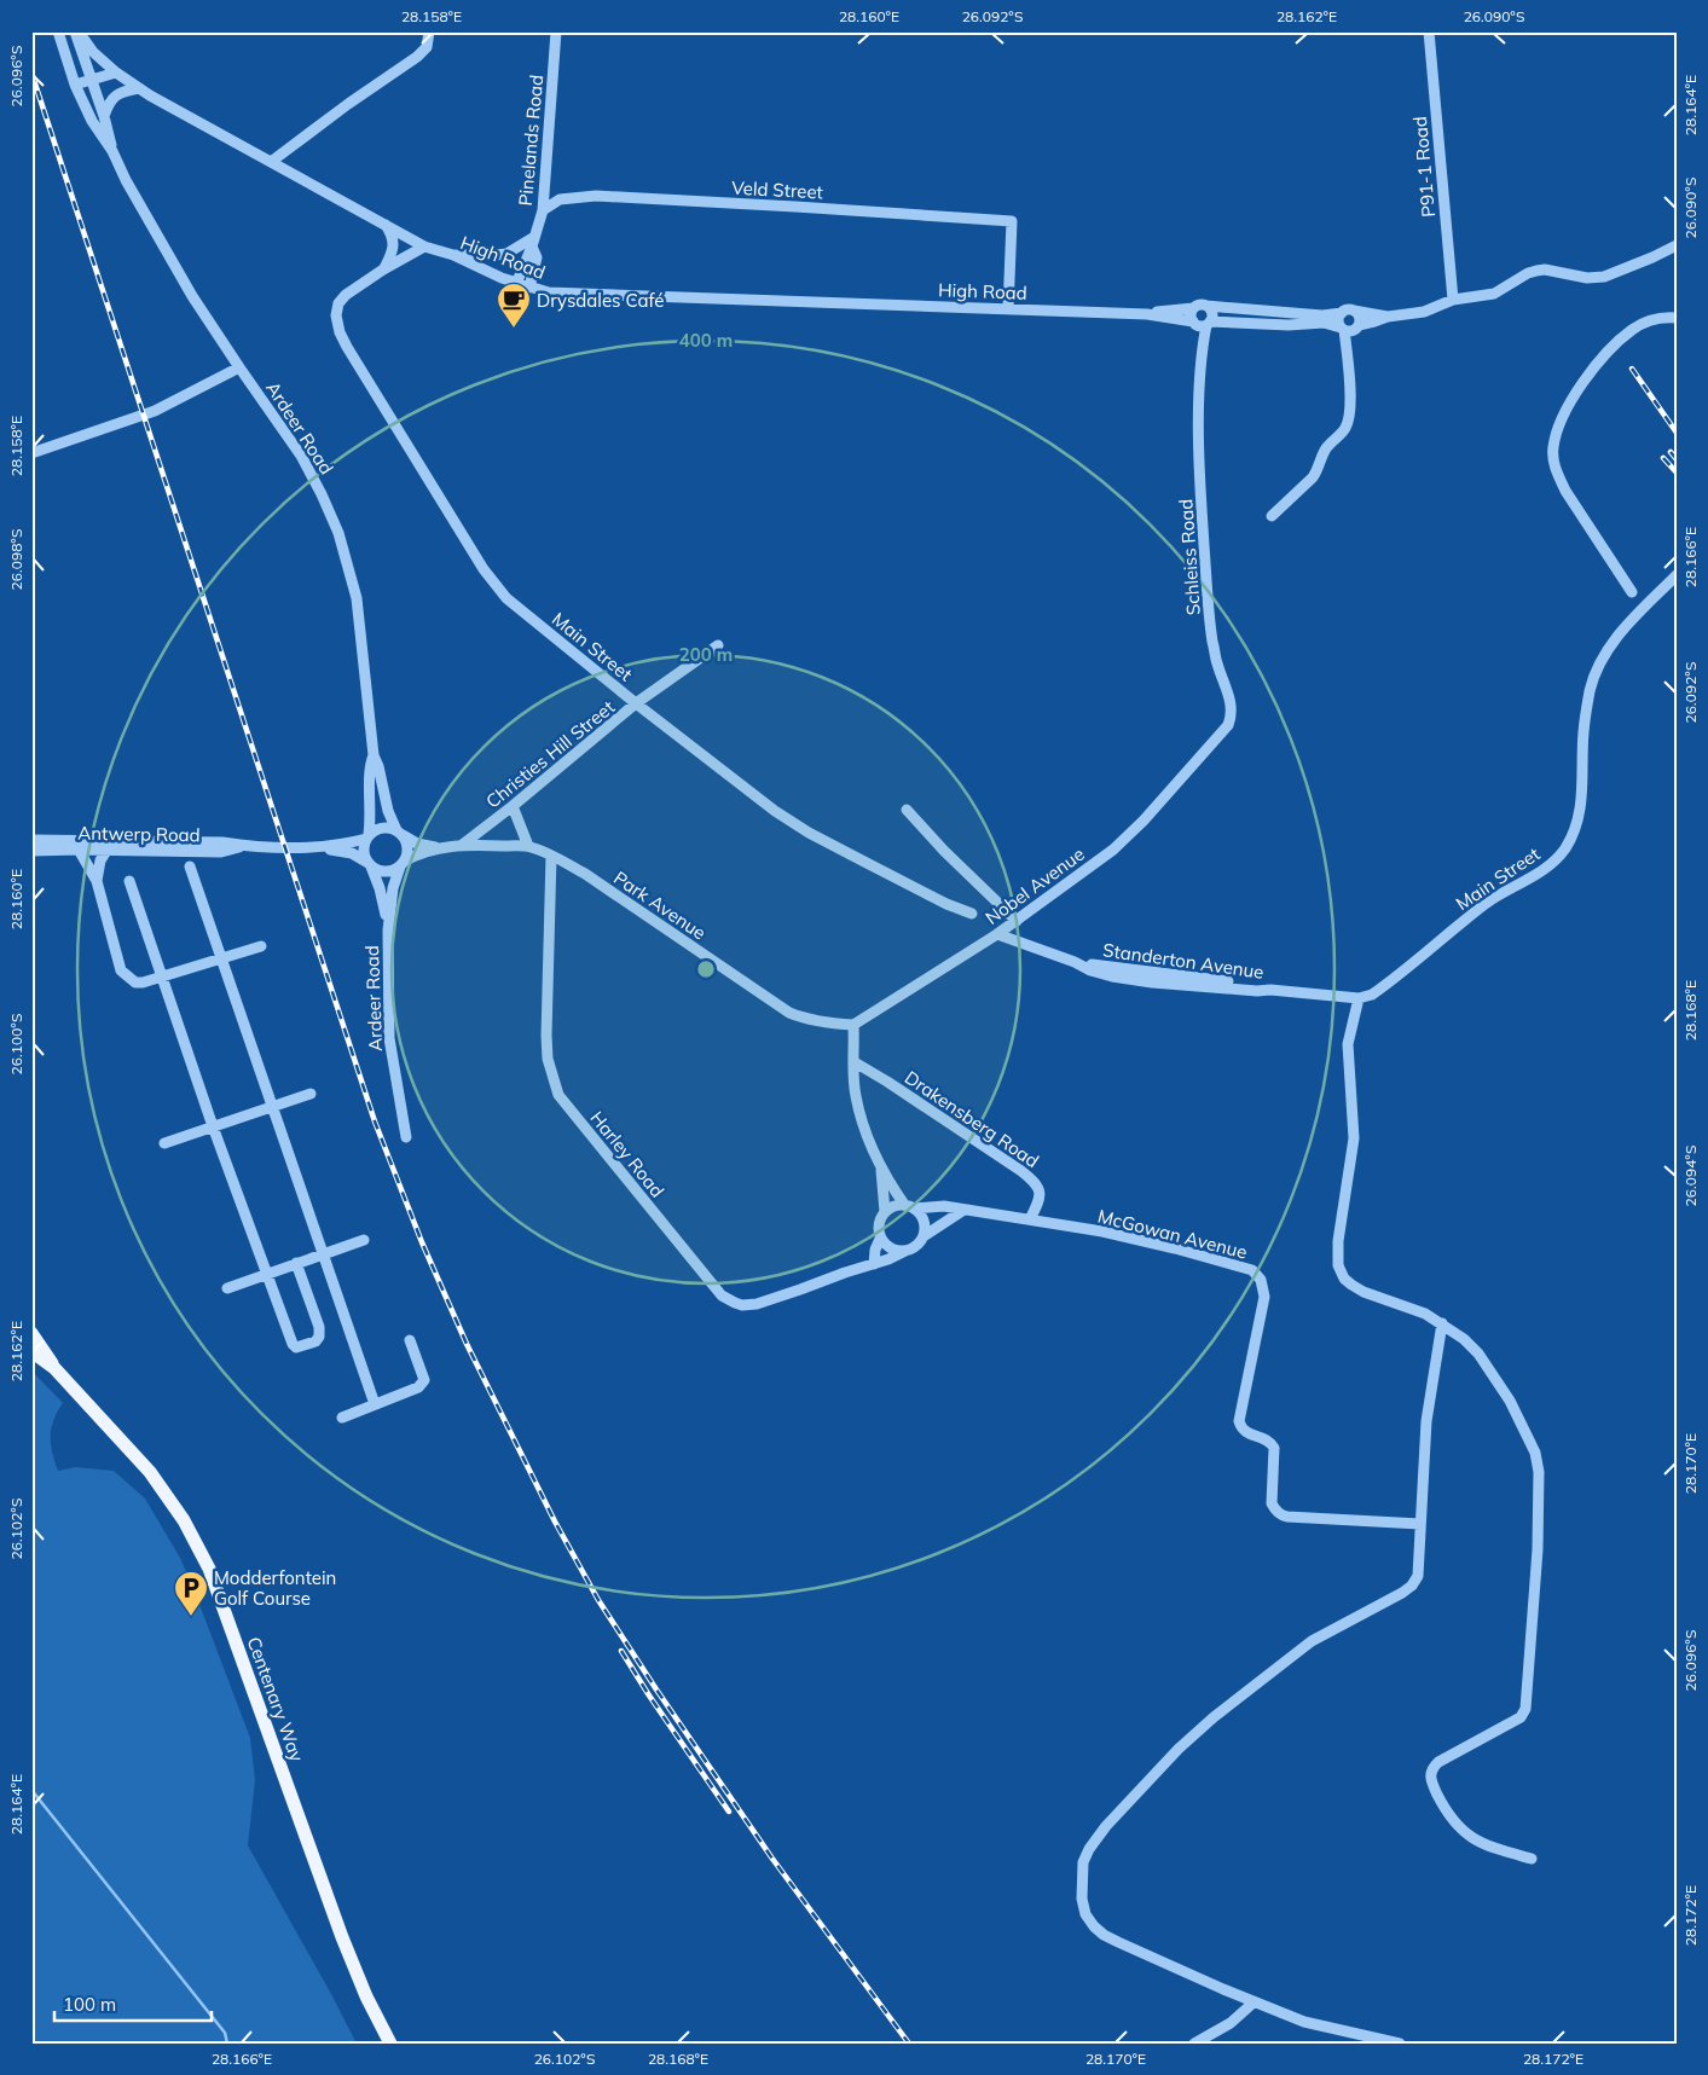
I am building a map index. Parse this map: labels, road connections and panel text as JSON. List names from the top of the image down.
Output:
{
  "streets": {
    "main road": ["Centenary Way"],
    "street": [
      "Pinelands Road",
      "P91-1 Road",
      "Veld Street",
      "High Road",
      "Ardeer Road",
      "Schleiss Road",
      "Main Street",
      "Christies Hill Street",
      "Antwerp Road",
      "Nobel Avenue",
      "Park Avenue",
      "Standerton Avenue",
      "Drakensberg Road",
      "Harley Road",
      "McGowan Avenue"
    ]
  },
  "crossings": [
    ["Pinelands Road", "Veld Street"],
    ["Pinelands Road", "High Road"],
    ["P91-1 Road", "High Road"],
    ["Veld Street", "High Road"],
    ["High Road", "Schleiss Road"],
    ["Ardeer Road", "Antwerp Road"],
    ["Ardeer Road", "Park Avenue"],
    ["Schleiss Road", "Nobel Avenue"],
    ["Main Street", "Christies Hill Street"],
    ["Main Street", "Standerton Avenue"],
    ["Christies Hill Street", "Park Avenue"],
    ["Antwerp Road", "Park Avenue"],
    ["Nobel Avenue", "Park Avenue"],
    ["Nobel Avenue", "Standerton Avenue"],
    ["Park Avenue", "Harley Road"],
    ["Drakensberg Road", "McGowan Avenue"],
    ["Harley Road", "McGowan Avenue"]
  ],
  "places": {
    "cafe": ["Drysdales Café"],
    "parking": ["Modderfontein Golf Course"]
  },
  "scale_bar": "100 m",
  "coordinates": [
    "28.158°E",
    "28.160°E",
    "26.092°S",
    "28.162°E",
    "26.090°S",
    "26.096°S",
    "28.164°E",
    "28.166°E",
    "26.098°S",
    "28.168°E",
    "26.100°S",
    "26.094°S",
    "28.170°E",
    "26.102°S",
    "28.172°E"
  ],
  "rings": ["400 m", "200 m"]
}
